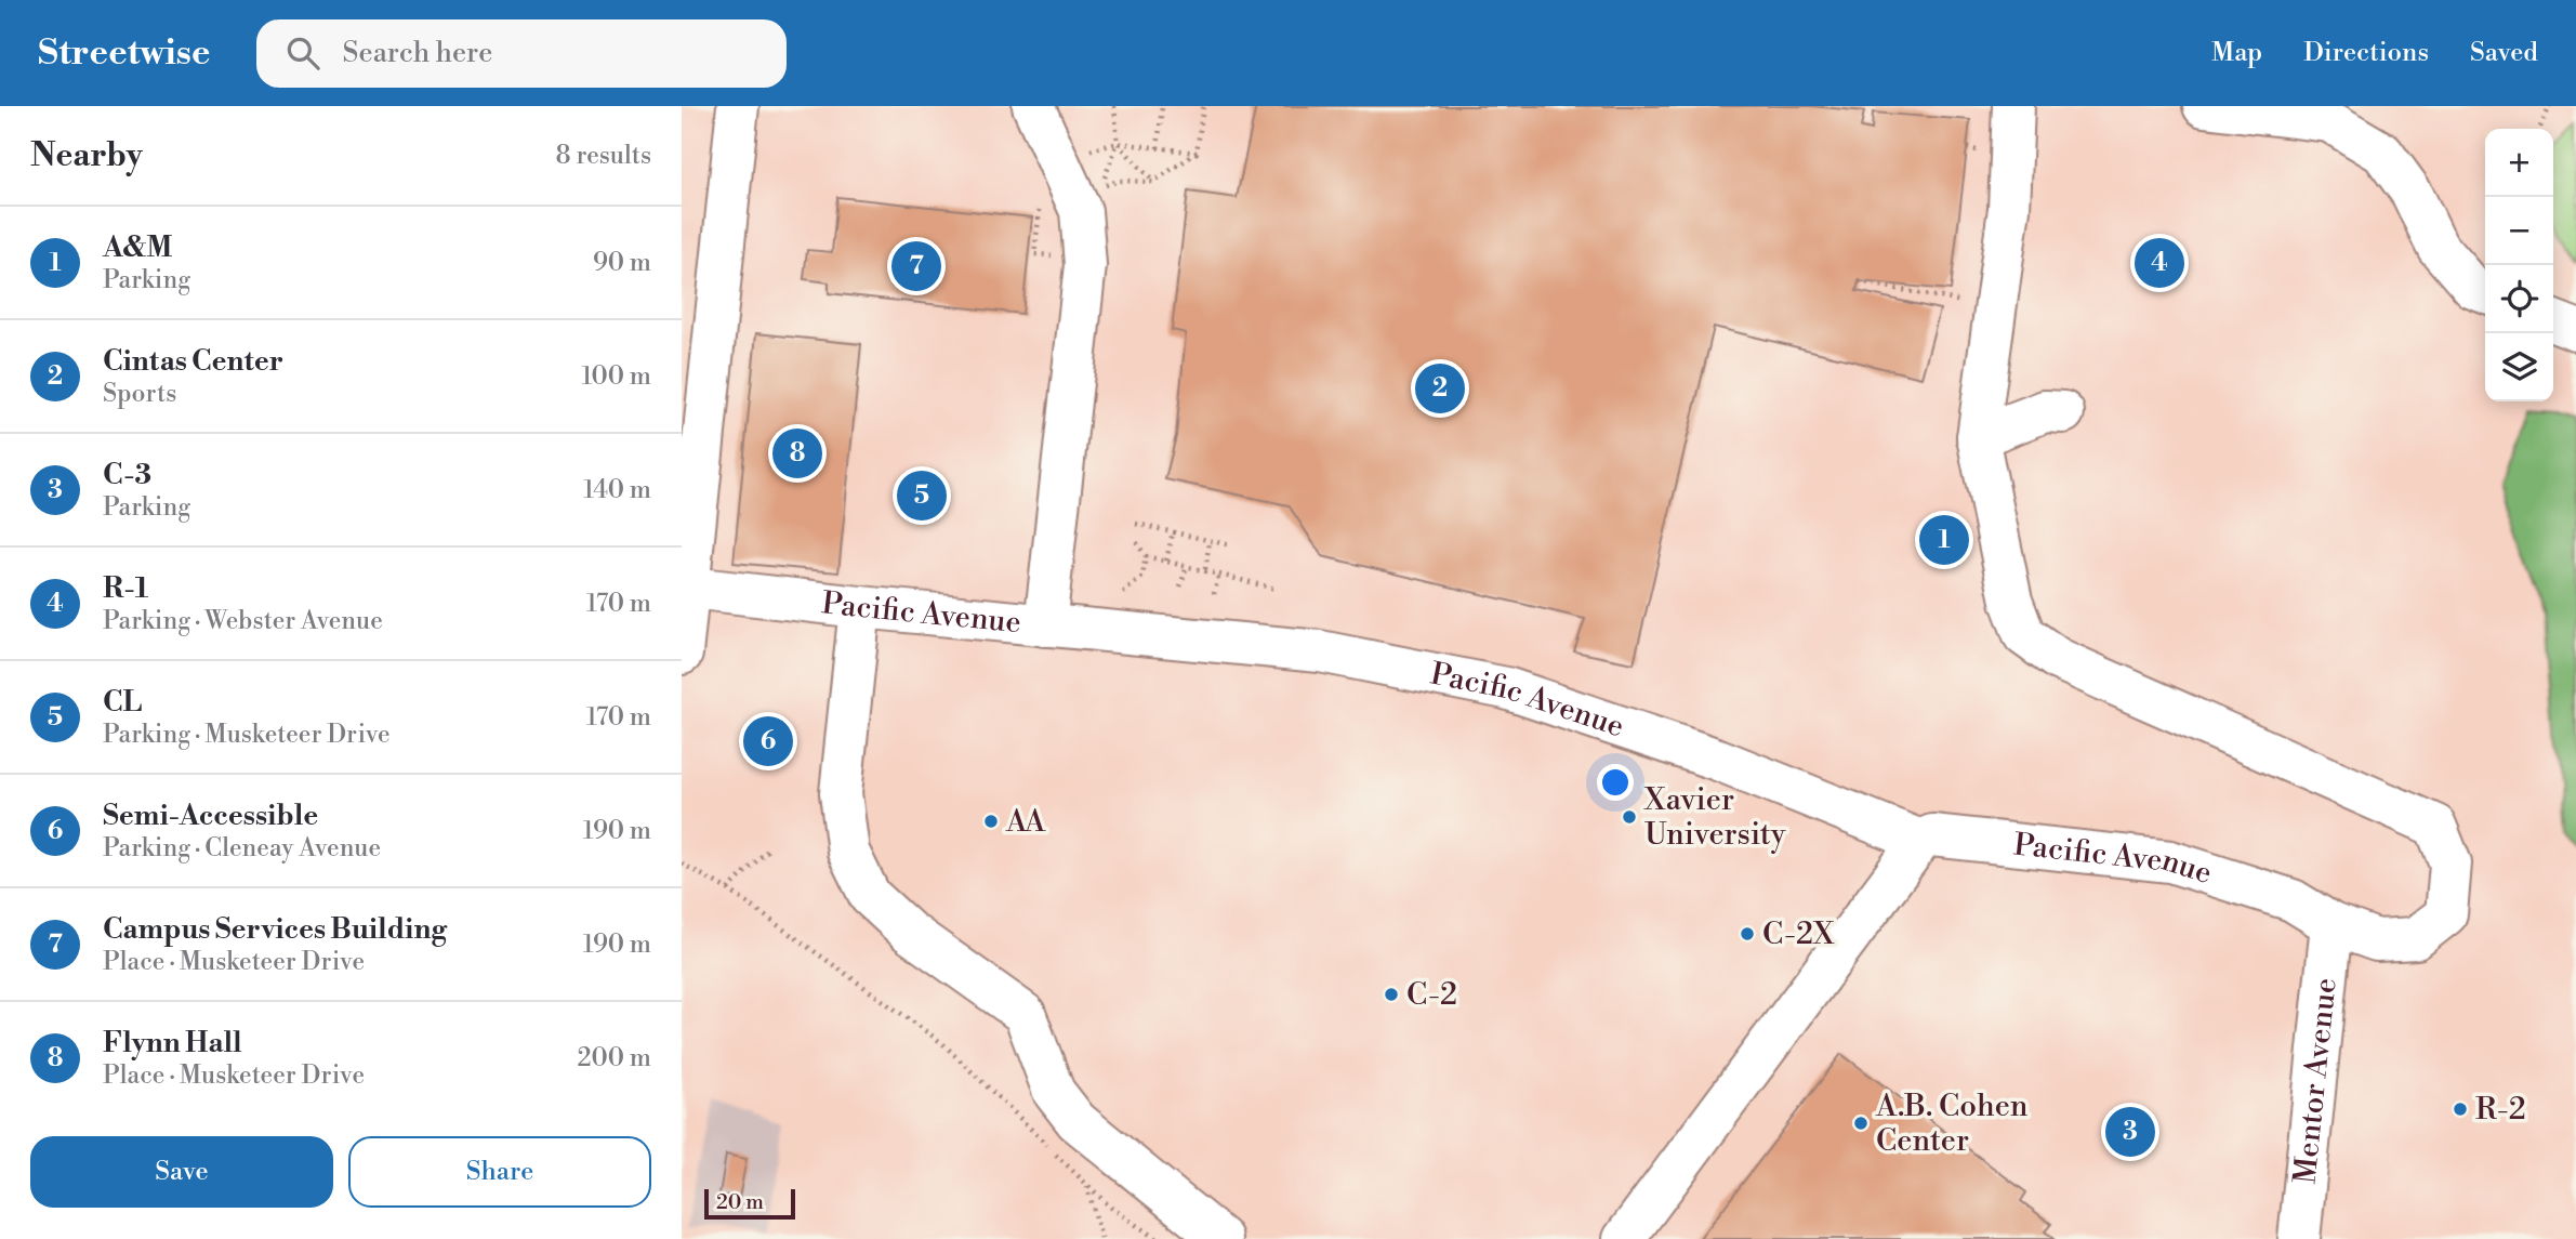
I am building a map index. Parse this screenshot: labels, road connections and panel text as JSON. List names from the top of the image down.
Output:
{
  "streets": {
    "street": ["Pacific Avenue", "Mentor Avenue"]
  },
  "crossings": [
    ["Pacific Avenue", "Mentor Avenue"]
  ],
  "places": [
    "Xavier University",
    "AA",
    "C-2X",
    "C-2",
    "R-2",
    "A.B. Cohen Center"
  ],
  "scale_bar": "20 m",
  "page": {
    "header": "Streetwise",
    "search": "Search here",
    "nav": ["Map", "Directions", "Saved"],
    "heading": ["Nearby", "8 results"],
    "map_buttons": ["+", "−"],
    "list": [
      {
        "mark": "1",
        "name": "A&M",
        "note": "Parking",
        "value": "90 m"
      },
      {
        "mark": "2",
        "name": "Cintas Center",
        "note": "Sports",
        "value": "100 m"
      },
      {
        "mark": "3",
        "name": "C-3",
        "note": "Parking",
        "value": "140 m"
      },
      {
        "mark": "4",
        "name": "R-1",
        "note": "Parking · Webster Avenue",
        "value": "170 m"
      },
      {
        "mark": "5",
        "name": "CL",
        "note": "Parking · Musketeer Drive",
        "value": "170 m"
      },
      {
        "mark": "6",
        "name": "Semi-Accessible",
        "note": "Parking · Cleneay Avenue",
        "value": "190 m"
      },
      {
        "mark": "7",
        "name": "Campus Services Building",
        "note": "Place · Musketeer Drive",
        "value": "190 m"
      },
      {
        "mark": "8",
        "name": "Flynn Hall",
        "note": "Place · Musketeer Drive",
        "value": "200 m"
      }
    ],
    "pins": [
      "4",
      "7",
      "2",
      "8",
      "5",
      "1",
      "6",
      "3"
    ],
    "buttons": ["Save", "Share"],
    "scale": "20 m"
  }
}
